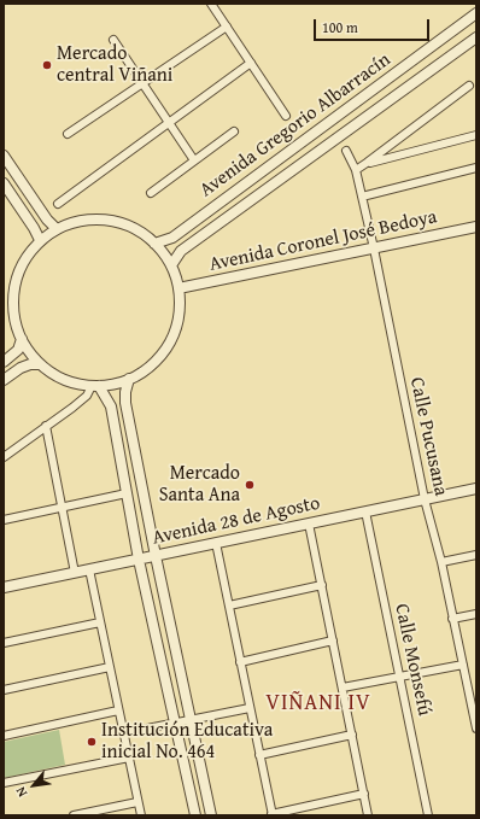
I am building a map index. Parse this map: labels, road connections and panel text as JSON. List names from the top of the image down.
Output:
{
  "streets": {
    "street": [
      "Avenida Gregorio Albarracín",
      "Avenida Coronel José Bedoya",
      "Calle Pucusana",
      "Avenida 28 de Agosto",
      "Calle Monsefú"
    ]
  },
  "crossings": [
    ["Avenida Gregorio Albarracín", "Avenida Coronel José Bedoya"],
    ["Avenida Coronel José Bedoya", "Calle Pucusana"],
    ["Calle Pucusana", "Avenida 28 de Agosto"],
    ["Avenida 28 de Agosto", "Calle Monsefú"]
  ],
  "districts": ["VIÑANI IV"],
  "places": ["Mercado central Viñani", "Mercado Santa Ana", "Institución Educativa inicial No. 464"],
  "scale_bar": "100 m",
  "north": "bottom left"
}
